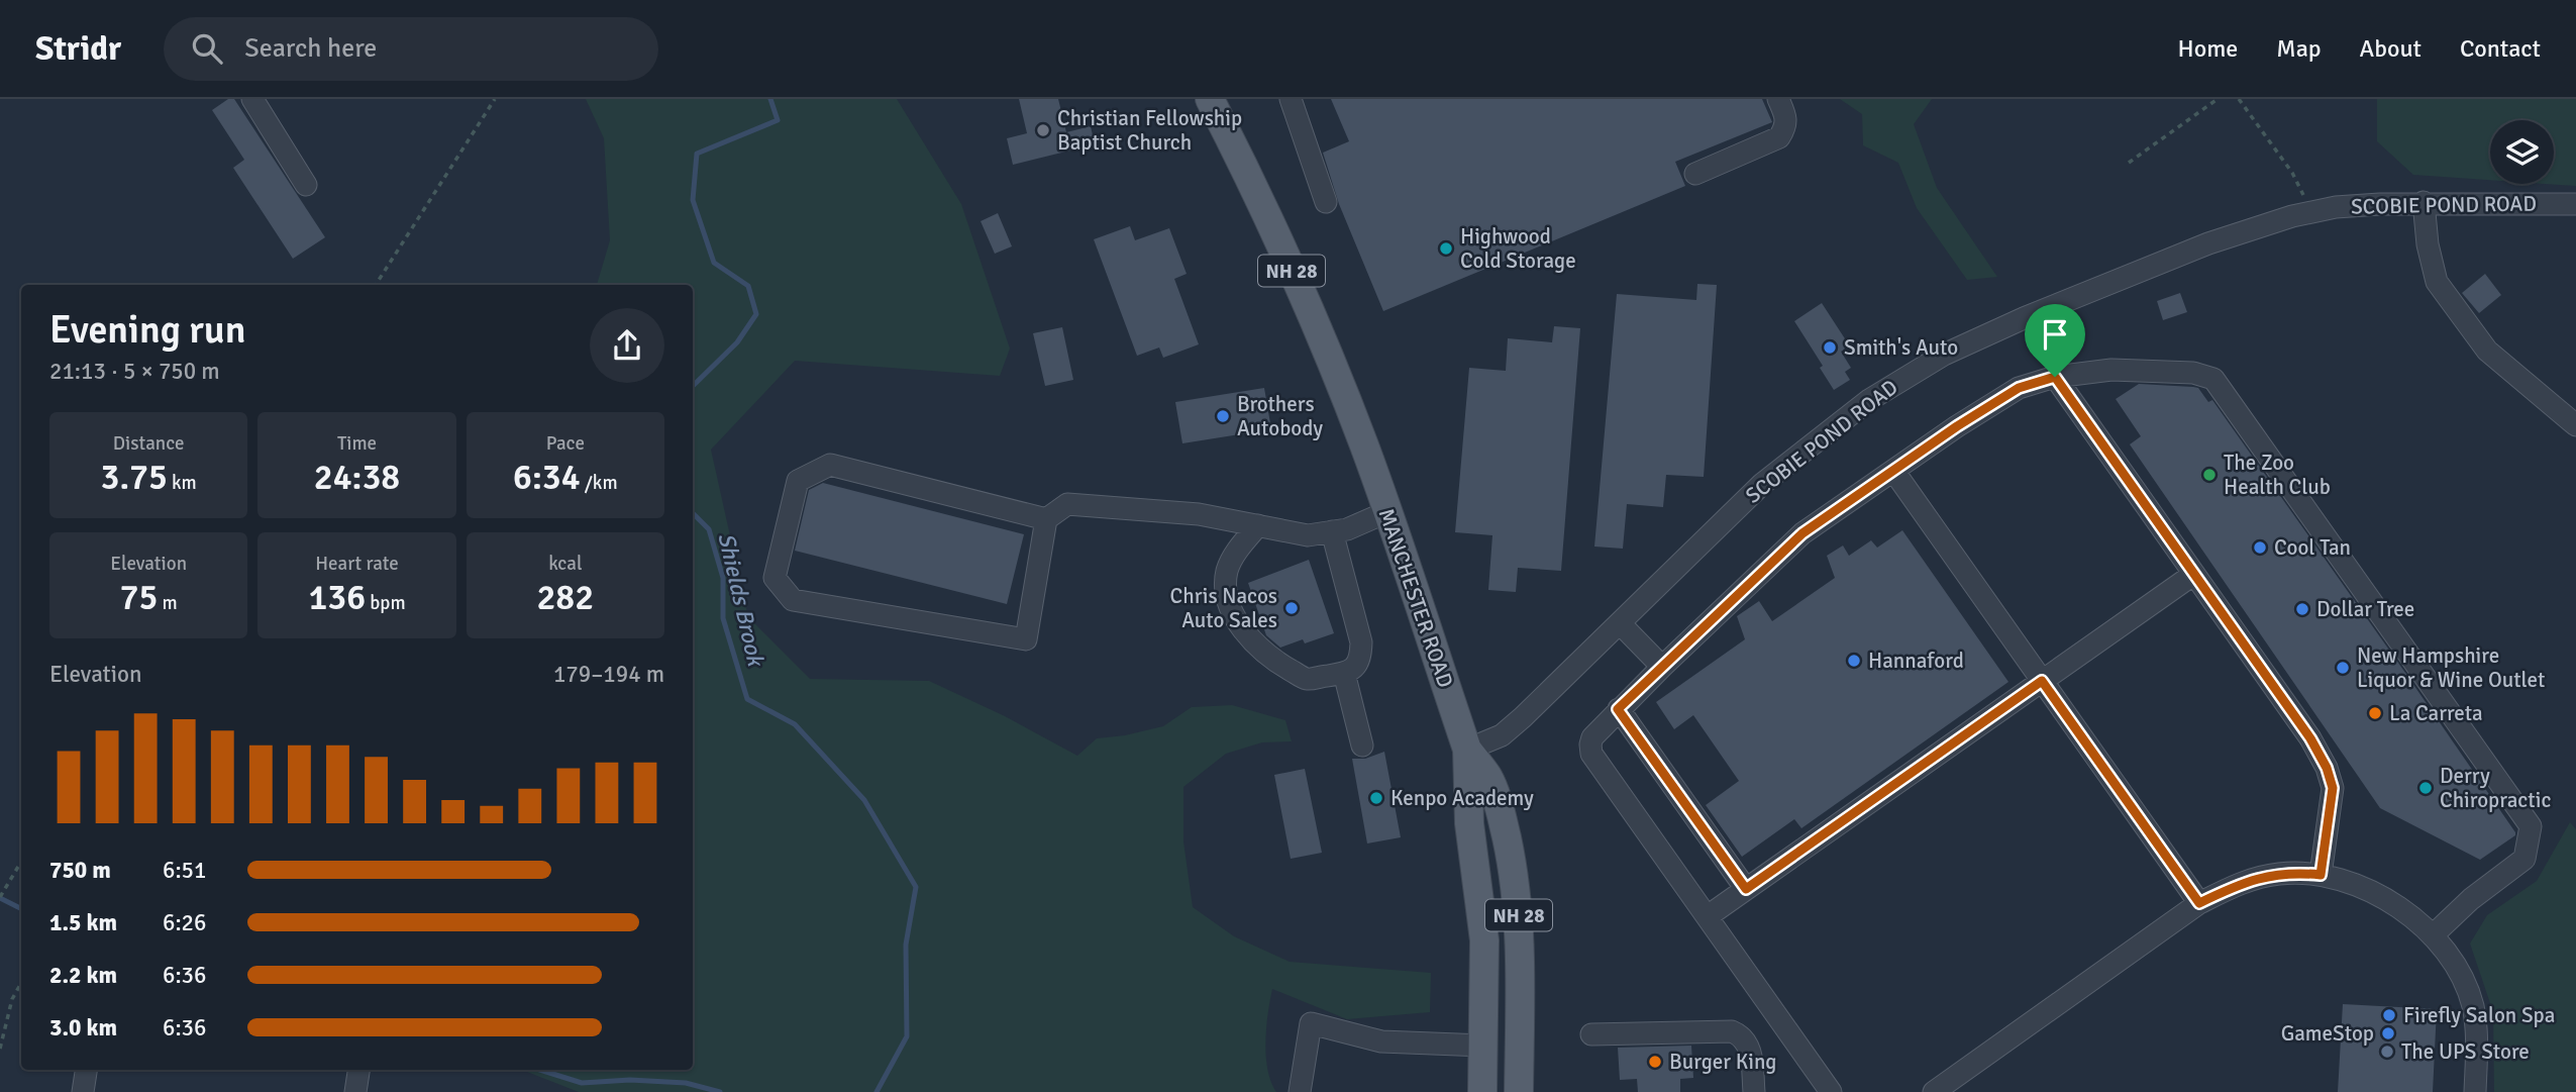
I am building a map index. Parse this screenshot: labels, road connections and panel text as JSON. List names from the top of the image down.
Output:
{
  "streets": {
    "main road": ["NH 28", "MANCHESTER ROAD"],
    "street": ["SCOBIE POND ROAD"]
  },
  "crossings": [
    ["SCOBIE POND ROAD", "MANCHESTER ROAD"]
  ],
  "water": ["Shields Brook"],
  "places": [
    "Christian Fellowship Baptist Church",
    "Highwood Cold Storage",
    "Smith's Auto",
    "Brothers Autobody",
    "The Zoo Health Club",
    "Cool Tan",
    "Chris Nacos Auto Sales",
    "Dollar Tree",
    "Hannaford",
    "New Hampshire Liquor & Wine Outlet",
    "La Carreta",
    "Derry Chiropractic",
    "Kenpo Academy",
    "Firefly Salon Spa",
    "GameStop",
    "The UPS Store",
    "Burger King"
  ],
  "page": {
    "header": "Stridr",
    "search": "Search here",
    "nav": [
      "Home",
      "Map",
      "About",
      "Contact"
    ],
    "heading": ["Evening run", "21:13 · 5 × 750 m"],
    "stats": [
      ["Distance", "3.75 km"],
      ["Time", "24:38"],
      ["Pace", "6:34 /km"],
      ["Elevation", "75 m"],
      ["Heart rate", "136 bpm"],
      ["kcal", "282"]
    ],
    "chart": ["Elevation", "179–194 m"],
    "list": [
      {
        "name": "750 m",
        "note": "6:51"
      },
      {
        "name": "1.5 km",
        "note": "6:26"
      },
      {
        "name": "2.2 km",
        "note": "6:36"
      },
      {
        "name": "3.0 km",
        "note": "6:36"
      }
    ]
  }
}
